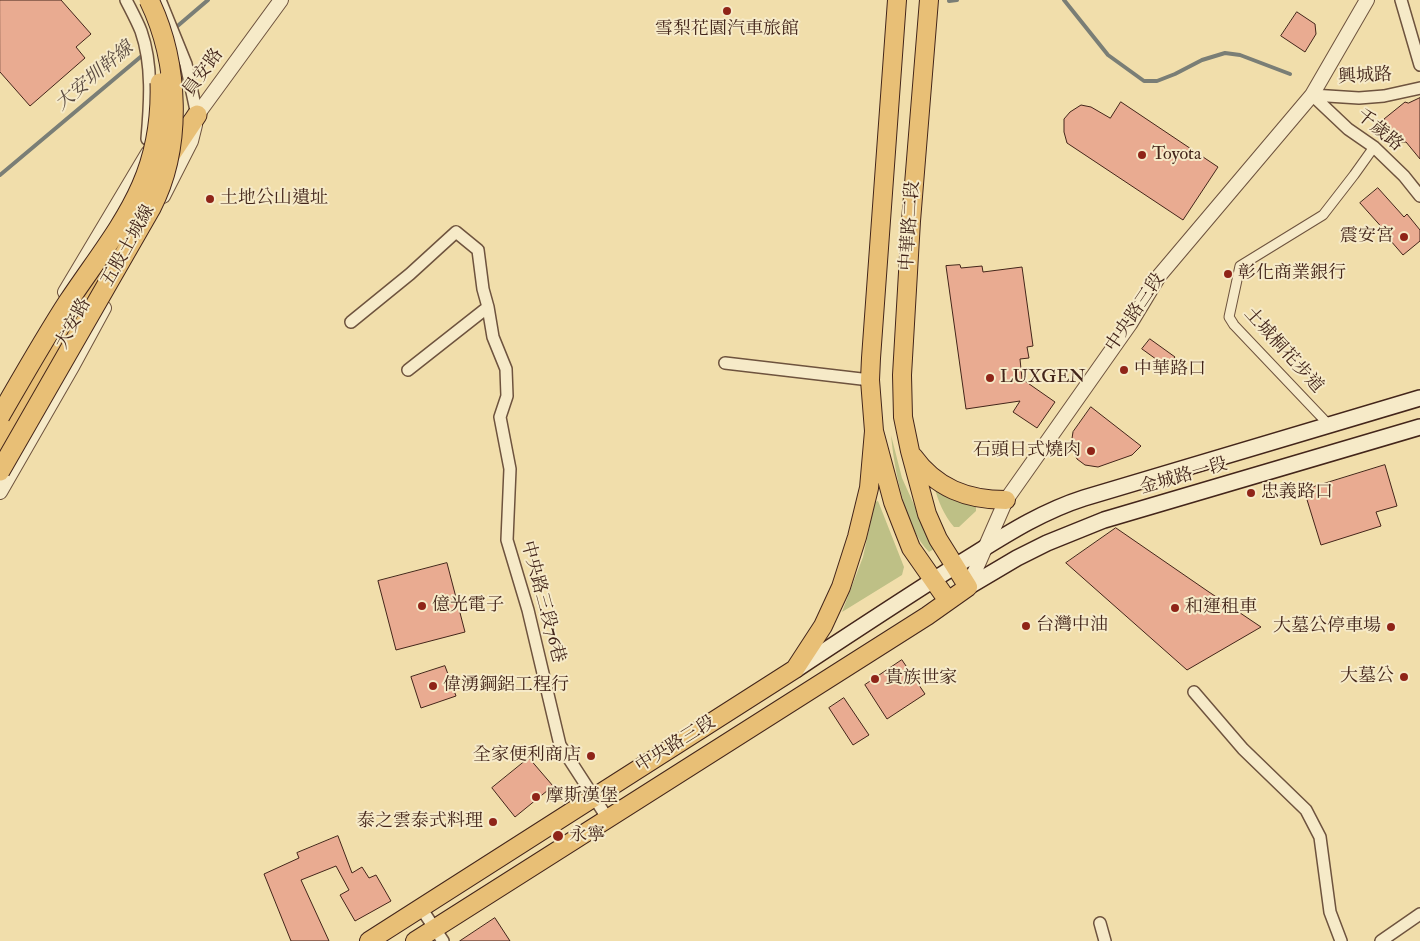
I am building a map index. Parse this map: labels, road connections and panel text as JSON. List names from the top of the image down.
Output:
{
  "streets": {
    "highway": ["五股土城線"],
    "main road": ["中華路二段", "中央路三段", "金城路一段"],
    "street": [
      "員安路",
      "興城路",
      "千歲路",
      "大安路",
      "土城桐花步道",
      "中央路三段76巷"
    ]
  },
  "crossings": [
    ["員安路", "大安路"],
    ["興城路", "千歲路"],
    ["興城路", "中央路三段"],
    ["千歲路", "中央路三段"],
    ["千歲路", "土城桐花步道"],
    ["中華路二段", "中央路三段"],
    ["中華路二段", "金城路一段"],
    ["中央路三段", "金城路一段"],
    ["中央路三段", "中央路三段76巷"],
    ["土城桐花步道", "金城路一段"]
  ],
  "water": ["大安圳幹線"],
  "places": [
    "雪梨花園汽車旅館",
    "Toyota",
    "土地公山遺址",
    "震安宮",
    "彰化商業銀行",
    "中華路口",
    "LUXGEN",
    "石頭日式燒肉",
    "忠義路口",
    "億光電子",
    "和運租車",
    "台灣中油",
    "大墓公停車場",
    "大墓公",
    "貴族世家",
    "偉湧鋼鋁工程行",
    "全家便利商店",
    "摩斯漢堡",
    "泰之雲泰式料理",
    "永寧"
  ]
}
